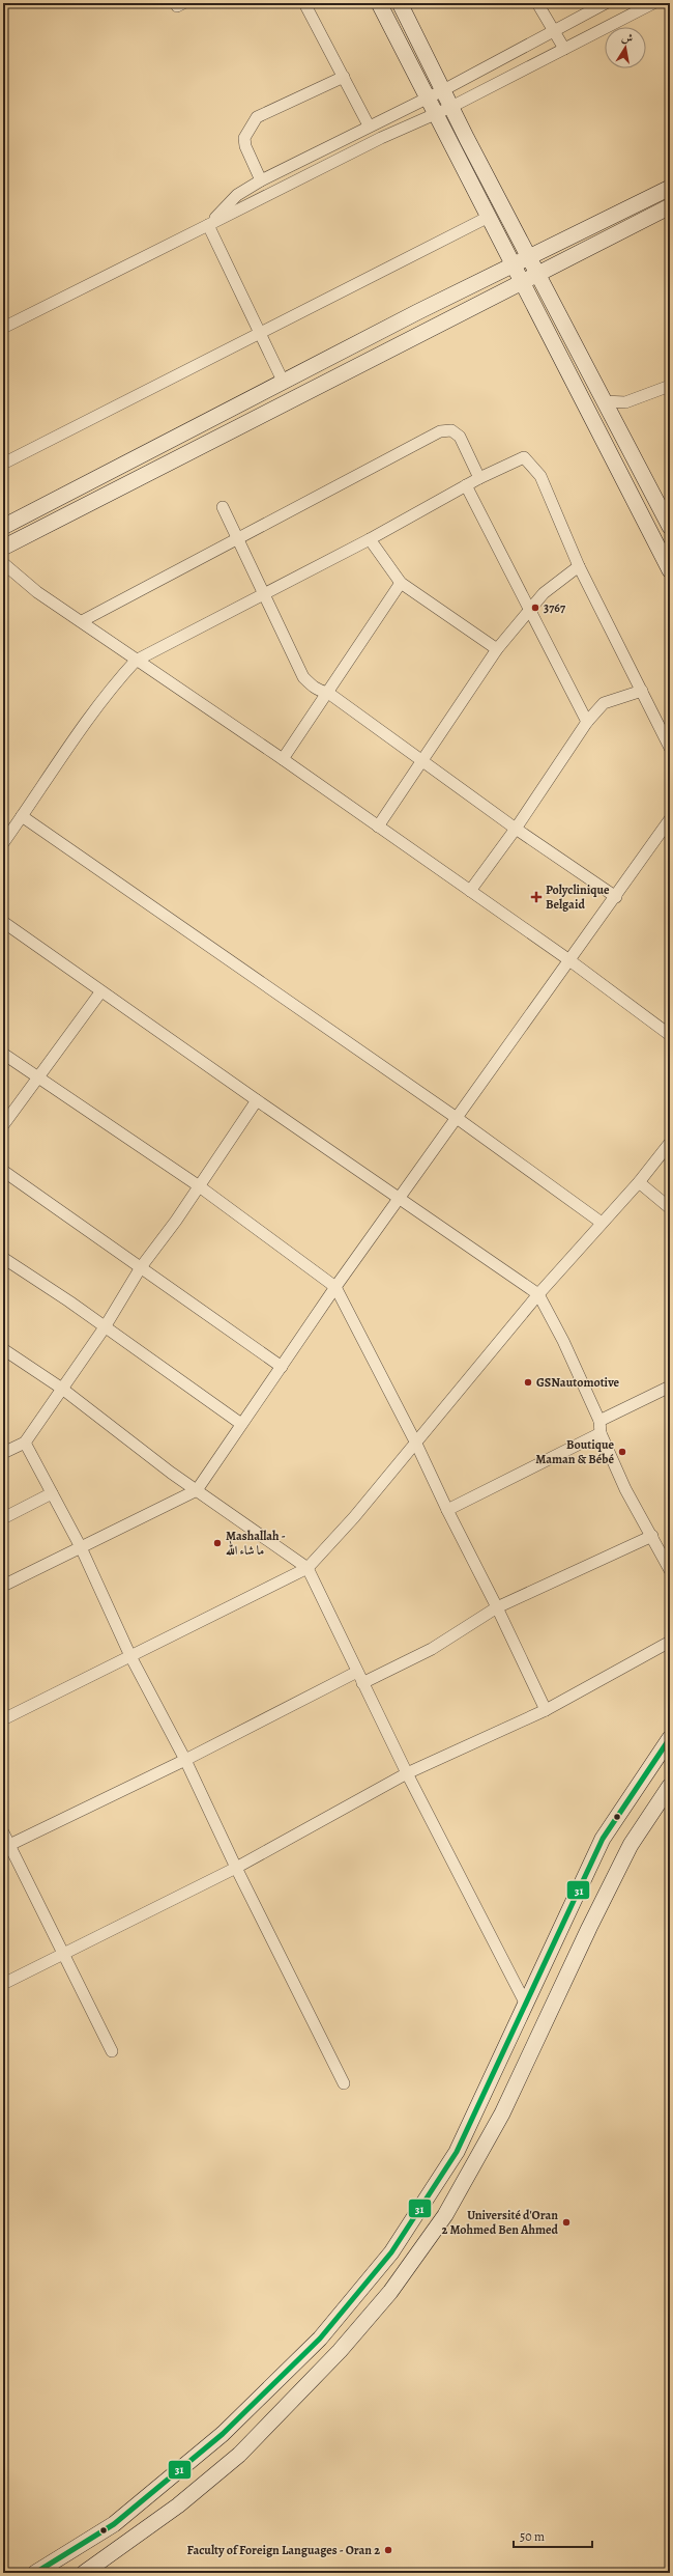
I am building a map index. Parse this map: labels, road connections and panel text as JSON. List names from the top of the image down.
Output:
{
  "places": {
    "other": [
      "3767",
      "GSNautomotive",
      "Boutique Maman & Bébé",
      "Mashallah - ما شاء الله",
      "Université d'Oran 2 Mohmed Ben Ahmed",
      "Faculty of Foreign Languages - Oran 2"
    ],
    "health": ["Polyclinique Belgaid"]
  },
  "lines": ["transit line 31"],
  "scale_bar": "50 m",
  "north": "top"
}
